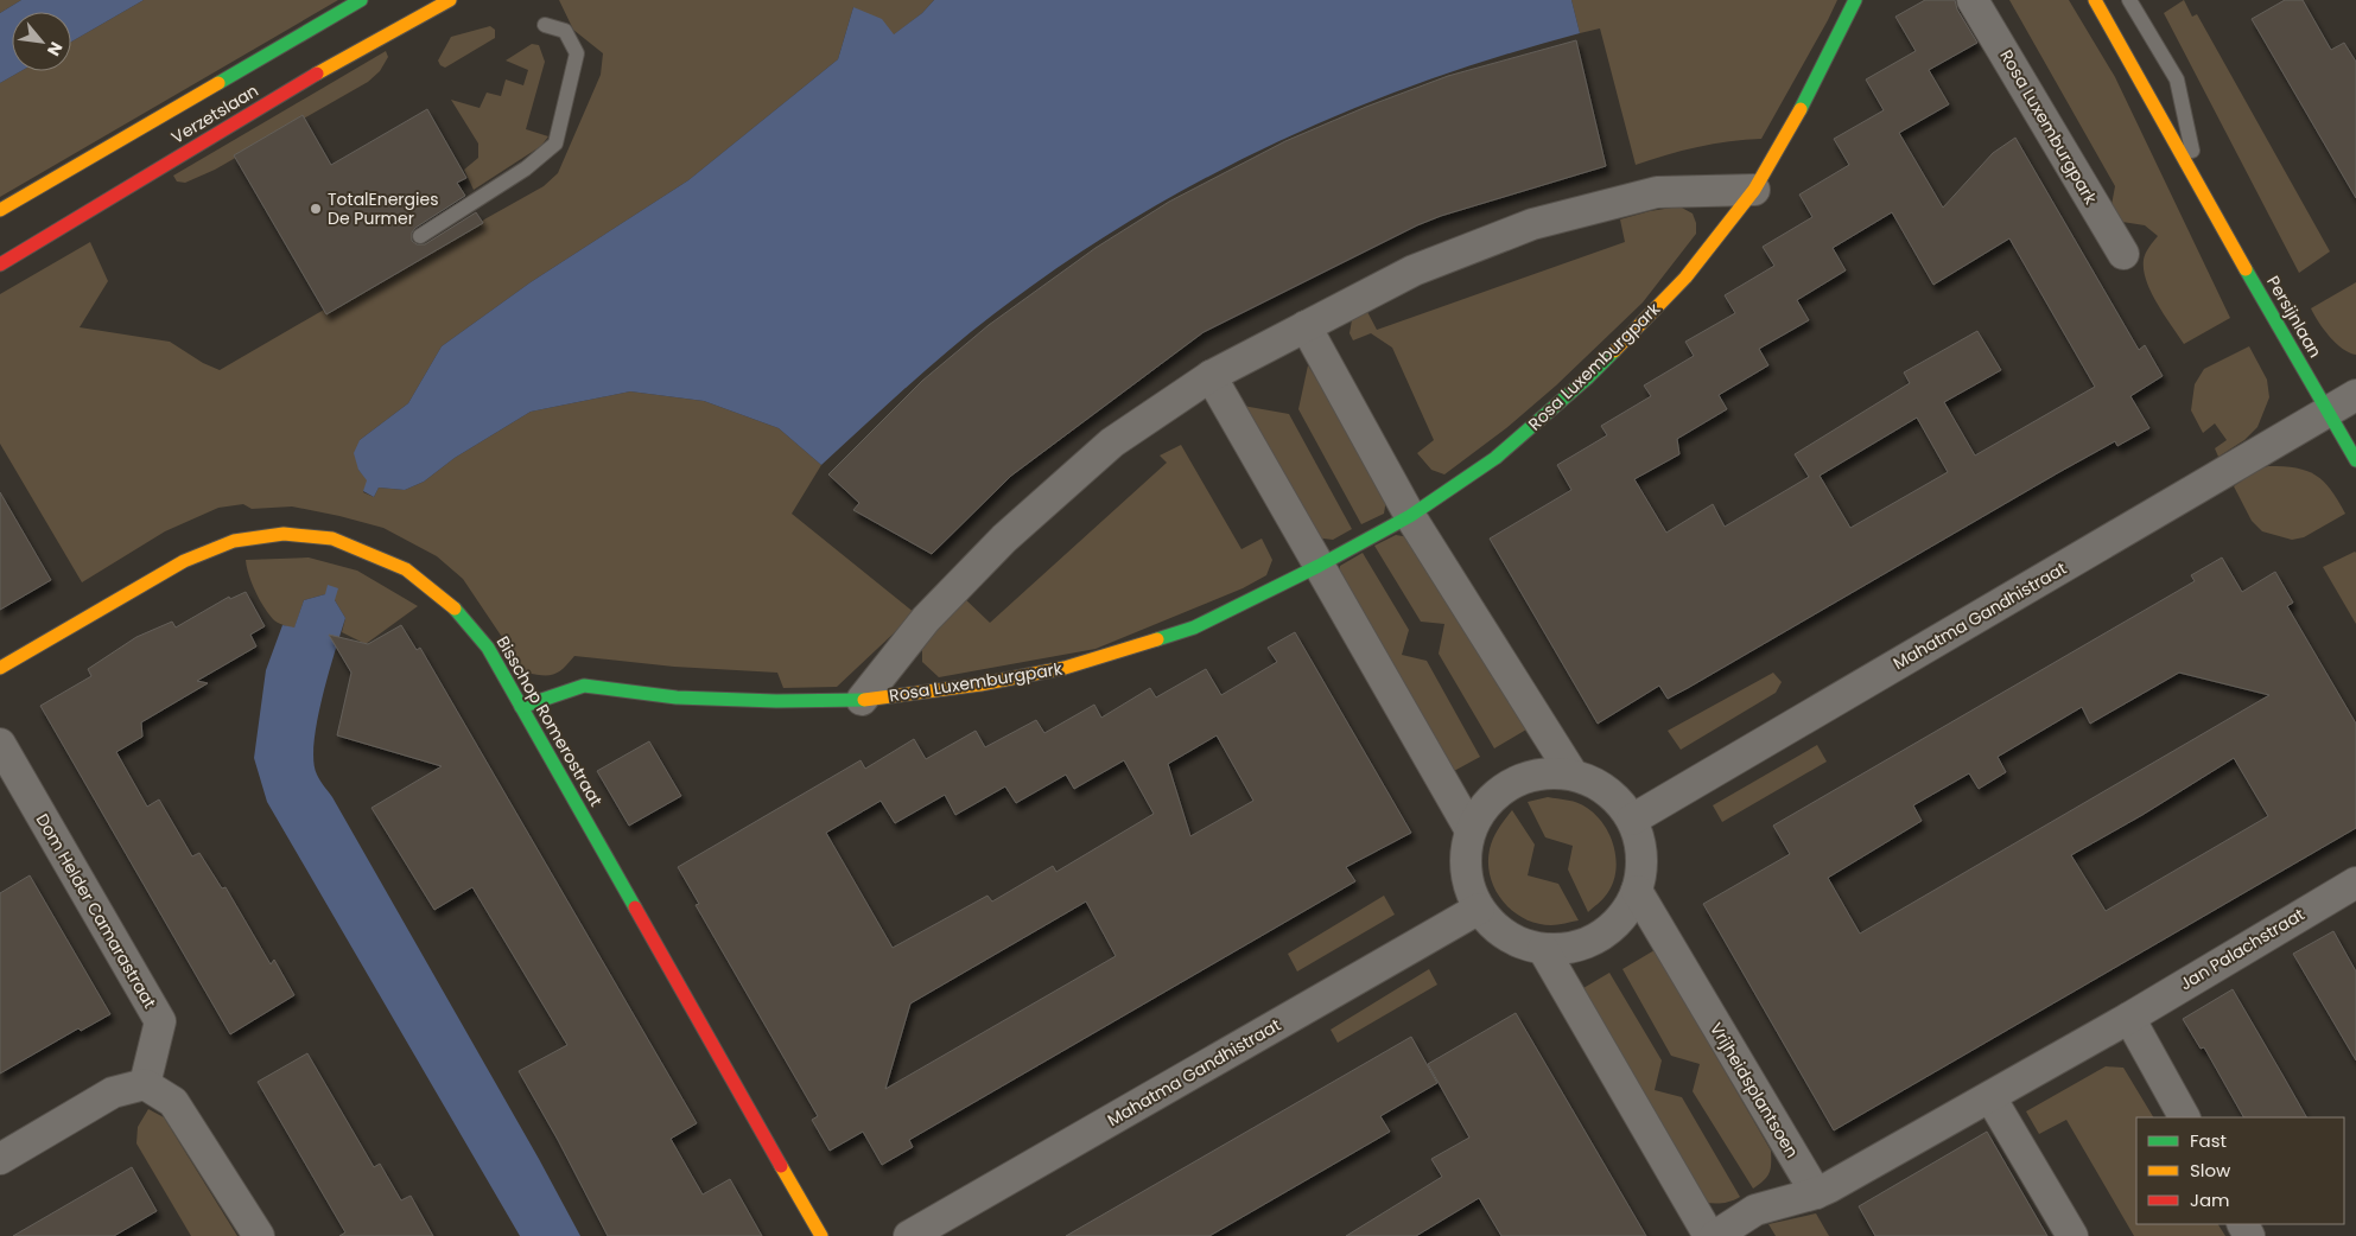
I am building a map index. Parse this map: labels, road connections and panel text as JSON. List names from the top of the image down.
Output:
{
  "streets": {
    "street": [
      "Verzetslaan",
      "Rosa Luxemburgpark",
      "Persijnlaan",
      "Mahatma Gandhistraat",
      "Bisschop Romerostraat",
      "Dom Helder Camarastraat",
      "Jan Palachstraat",
      "Vrijheidsplantsoen"
    ]
  },
  "crossings": [
    ["Rosa Luxemburgpark", "Bisschop Romerostraat"],
    ["Persijnlaan", "Mahatma Gandhistraat"],
    ["Mahatma Gandhistraat", "Vrijheidsplantsoen"],
    ["Jan Palachstraat", "Vrijheidsplantsoen"]
  ],
  "places": ["TotalEnergies De Purmer"],
  "legend": ["Fast", "Slow", "Jam"],
  "north": "bottom right"
}
